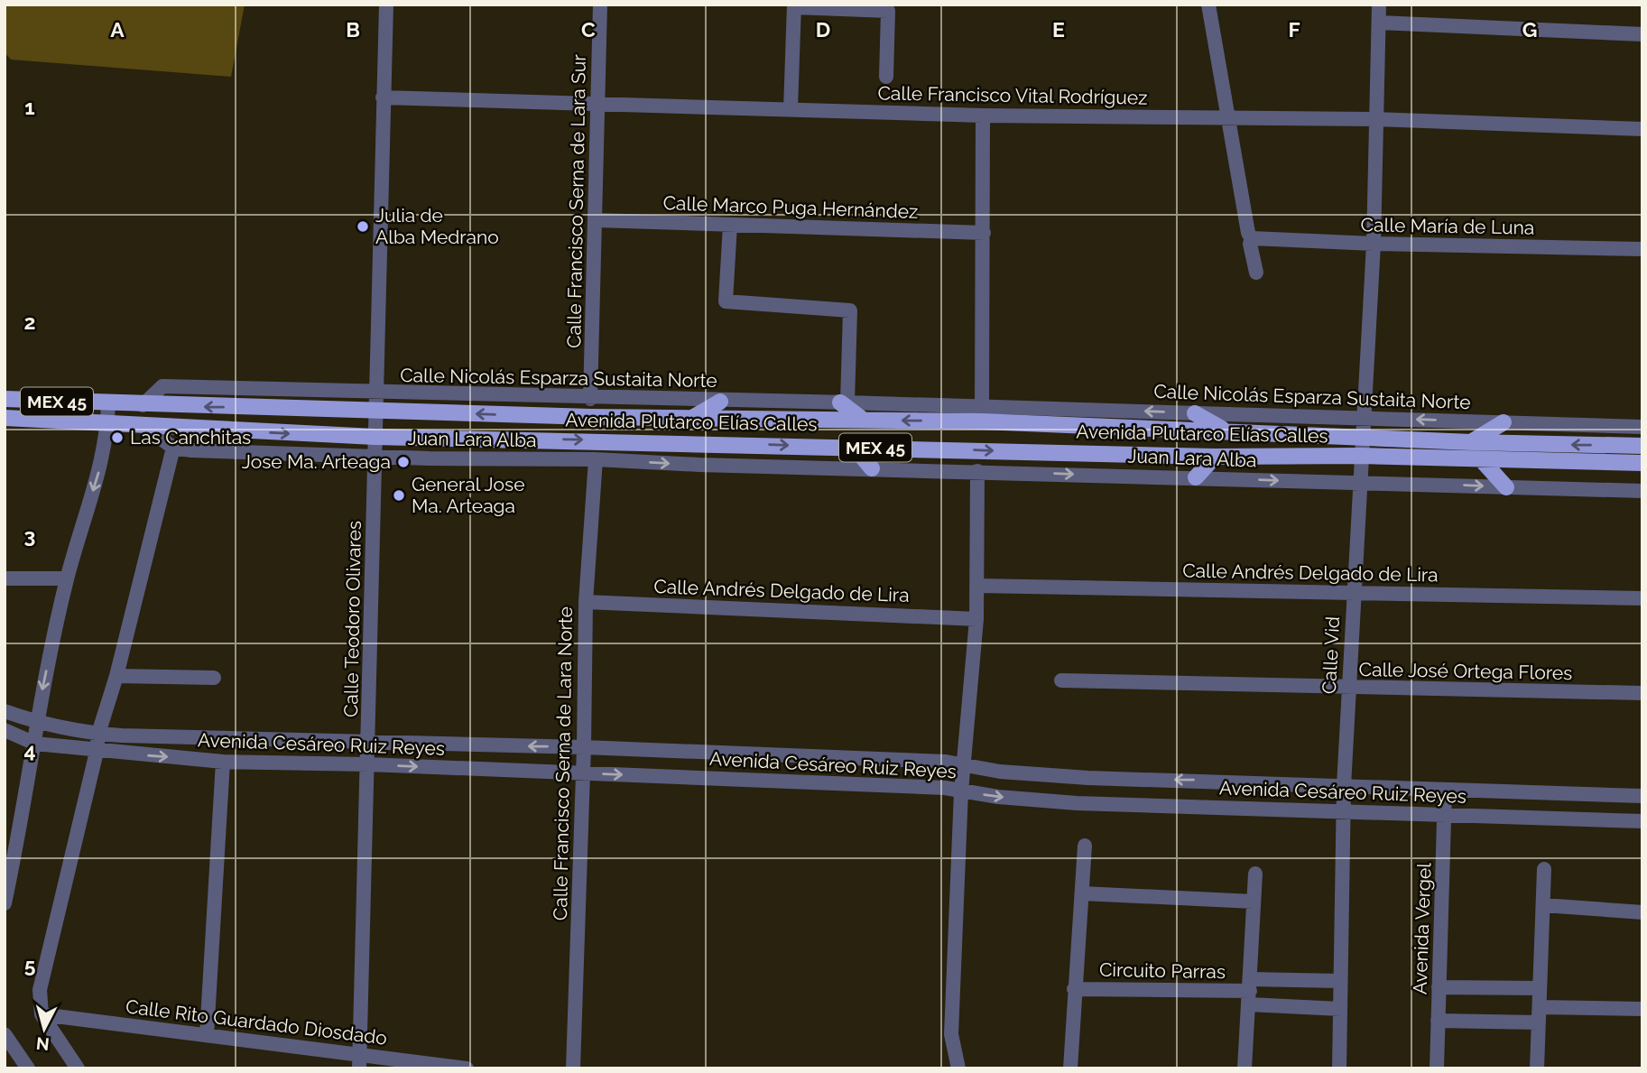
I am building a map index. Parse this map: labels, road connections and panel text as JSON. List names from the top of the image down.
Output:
{
  "streets": {
    "main road": ["MEX 45", "Avenida Plutarco Elías Calles"],
    "street": [
      "Calle Francisco Vital Rodríguez",
      "Calle Francisco Serna de Lara Sur",
      "Calle Marco Puga Hernández",
      "Calle María de Luna",
      "Calle Nicolás Esparza Sustaita Norte",
      "Juan Lara Alba",
      "Calle Andrés Delgado de Lira",
      "Calle Teodoro Olivares",
      "Calle Vid",
      "Calle José Ortega Flores",
      "Avenida Cesáreo Ruiz Reyes",
      "Calle Francisco Serna de Lara Norte",
      "Avenida Vergel",
      "Circuito Parras",
      "Calle Rito Guardado Diosdado"
    ]
  },
  "crossings": [
    ["Calle Francisco Vital Rodríguez", "Calle Francisco Serna de Lara Sur"],
    ["Calle Francisco Vital Rodríguez", "Calle Teodoro Olivares"],
    ["Calle Francisco Vital Rodríguez", "Calle Vid"],
    ["Calle Francisco Serna de Lara Sur", "Calle Marco Puga Hernández"],
    ["Calle Francisco Serna de Lara Sur", "Calle Nicolás Esparza Sustaita Norte"],
    ["Calle María de Luna", "Calle Vid"],
    ["Calle Nicolás Esparza Sustaita Norte", "Avenida Plutarco Elías Calles"],
    ["Calle Nicolás Esparza Sustaita Norte", "Calle Teodoro Olivares"],
    ["Calle Nicolás Esparza Sustaita Norte", "Calle Vid"],
    ["Avenida Plutarco Elías Calles", "Calle Teodoro Olivares"],
    ["Avenida Plutarco Elías Calles", "Calle Vid"],
    ["Juan Lara Alba", "Calle Teodoro Olivares"],
    ["Juan Lara Alba", "Calle Vid"],
    ["Juan Lara Alba", "Calle Francisco Serna de Lara Norte"],
    ["Calle Andrés Delgado de Lira", "Calle Vid"],
    ["Calle Andrés Delgado de Lira", "Calle Francisco Serna de Lara Norte"],
    ["Calle Teodoro Olivares", "Avenida Cesáreo Ruiz Reyes"],
    ["Calle Teodoro Olivares", "Calle Rito Guardado Diosdado"],
    ["Calle Vid", "Calle José Ortega Flores"],
    ["Calle Vid", "Avenida Cesáreo Ruiz Reyes"],
    ["Calle Vid", "Circuito Parras"],
    ["Avenida Cesáreo Ruiz Reyes", "Calle Francisco Serna de Lara Norte"],
    ["Avenida Cesáreo Ruiz Reyes", "Avenida Vergel"]
  ],
  "one_way": ["Juan Lara Alba"],
  "places": [
    "Julia de Alba Medrano",
    "Las Canchitas",
    "Jose Ma. Arteaga",
    "General Jose Ma. Arteaga"
  ],
  "north": "bottom",
  "grid": {
    "columns": [
      "A",
      "B",
      "C",
      "D",
      "E",
      "F",
      "G"
    ],
    "rows": [
      "1",
      "2",
      "3",
      "4",
      "5"
    ]
  }
}
